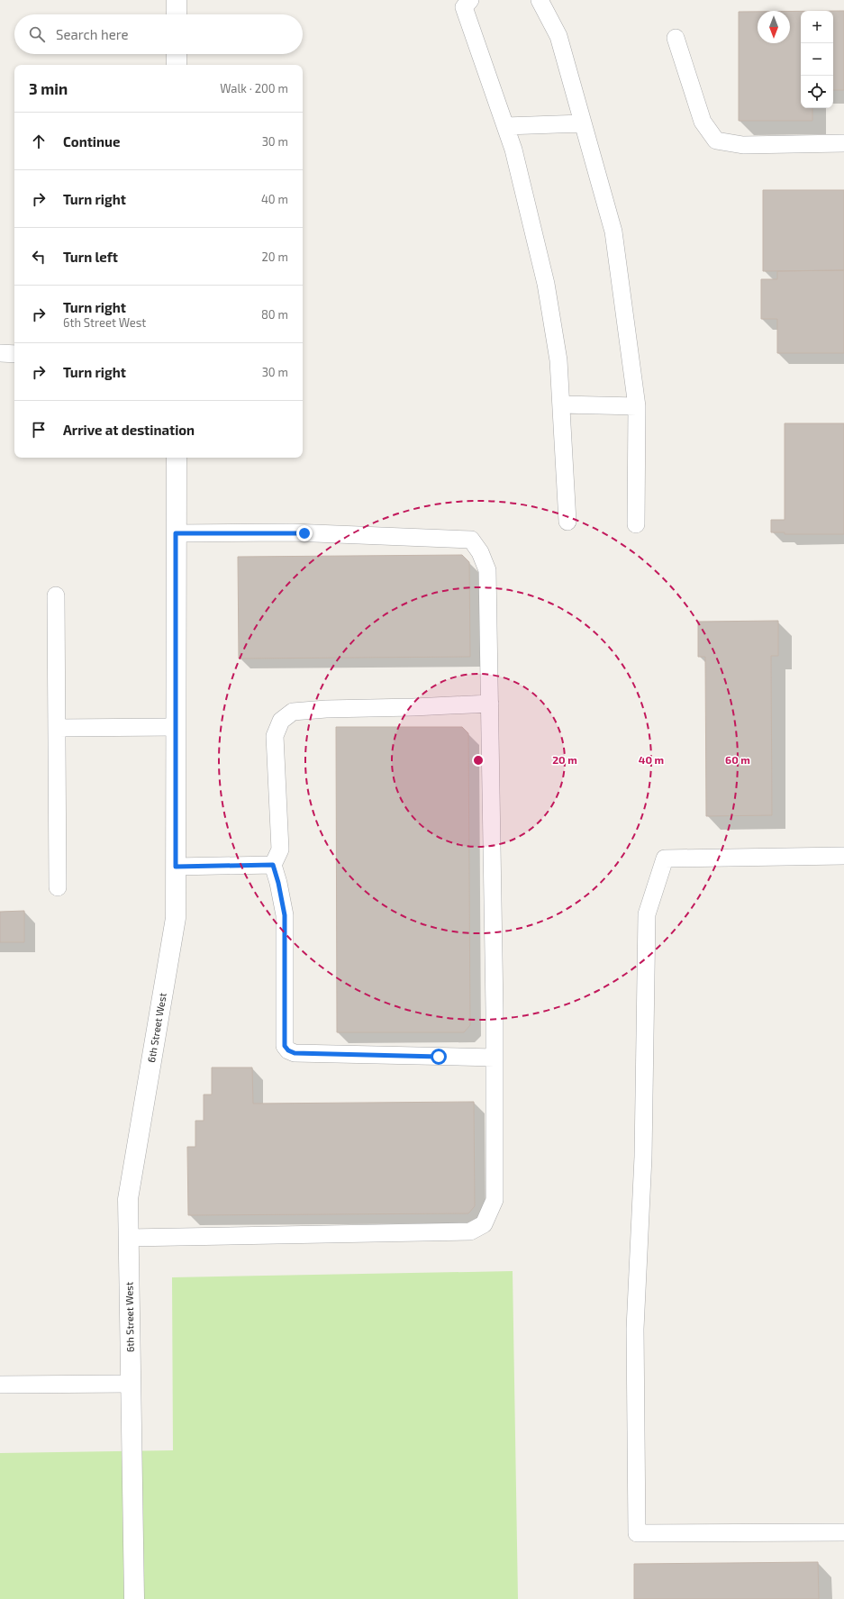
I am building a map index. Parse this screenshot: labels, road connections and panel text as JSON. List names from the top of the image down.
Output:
{
  "streets": {
    "street": ["6th Street West"]
  },
  "north": "bottom",
  "page": {
    "map_buttons": ["+", "−"],
    "search": "Search here",
    "heading": ["3 min", "Walk · 200 m"],
    "list": [
      ["Continue", "30 m"],
      ["Turn right", "40 m"],
      ["Turn left", "20 m"],
      ["Turn right", "6th Street West", "80 m"],
      ["Turn right", "30 m"],
      "Arrive at destination"
    ]
  },
  "rings": ["20 m", "40 m", "60 m"]
}
